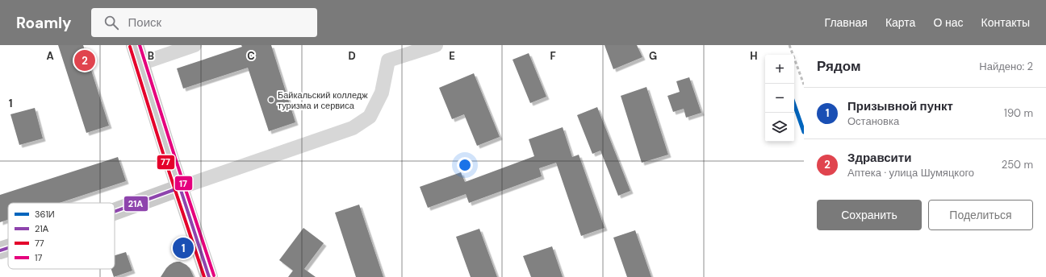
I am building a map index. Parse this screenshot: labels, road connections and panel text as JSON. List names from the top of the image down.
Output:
{
  "places": ["Байкальский колледж туризма и сервиса"],
  "lines": [
    "transit line 17",
    "transit line 77",
    "transit line 361И",
    "transit line 21А"
  ],
  "legend": [
    "361И",
    "21А",
    "77",
    "17"
  ],
  "page": {
    "header": "Roamly",
    "search": "Поиск",
    "nav": [
      "Главная",
      "Карта",
      "О нас",
      "Контакты"
    ],
    "heading": ["Рядом", "Найдено: 2"],
    "pins": ["2", "1"],
    "map_buttons": ["+", "−"],
    "list": [
      {
        "mark": "1",
        "name": "Призывной пункт",
        "note": "Остановка",
        "value": "190 m"
      },
      {
        "mark": "2",
        "name": "Здравсити",
        "note": "Аптека · улица Шумяцкого",
        "value": "250 m"
      }
    ],
    "buttons": ["Сохранить", "Поделиться"]
  },
  "grid": {
    "columns": [
      "A",
      "B",
      "C",
      "D",
      "E",
      "F",
      "G",
      "H"
    ],
    "rows": ["1"]
  }
}
